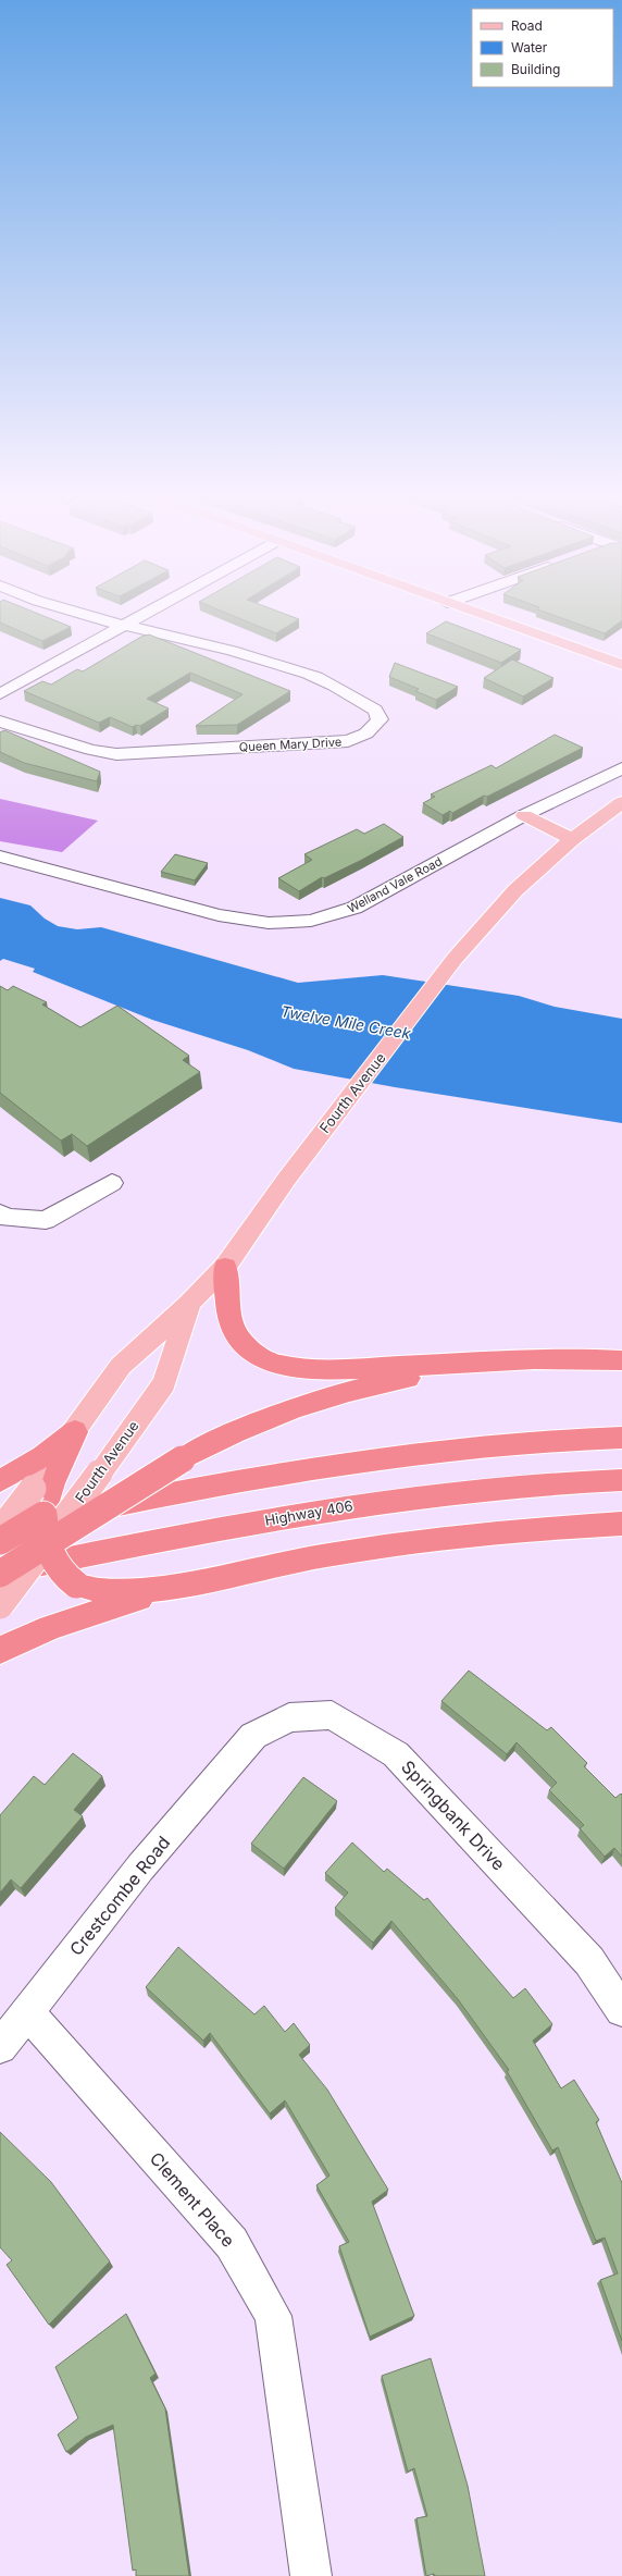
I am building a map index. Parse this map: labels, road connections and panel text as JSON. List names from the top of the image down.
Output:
{
  "streets": {
    "highway": ["Highway 406"],
    "main road": ["Fourth Avenue"],
    "street": [
      "Queen Mary Drive",
      "Welland Vale Road",
      "Springbank Drive",
      "Crestcombe Road",
      "Clement Place"
    ]
  },
  "crossings": [
    ["Springbank Drive", "Crestcombe Road"],
    ["Crestcombe Road", "Clement Place"]
  ],
  "water": ["Twelve Mile Creek"],
  "legend": ["Road", "Water", "Building"]
}
